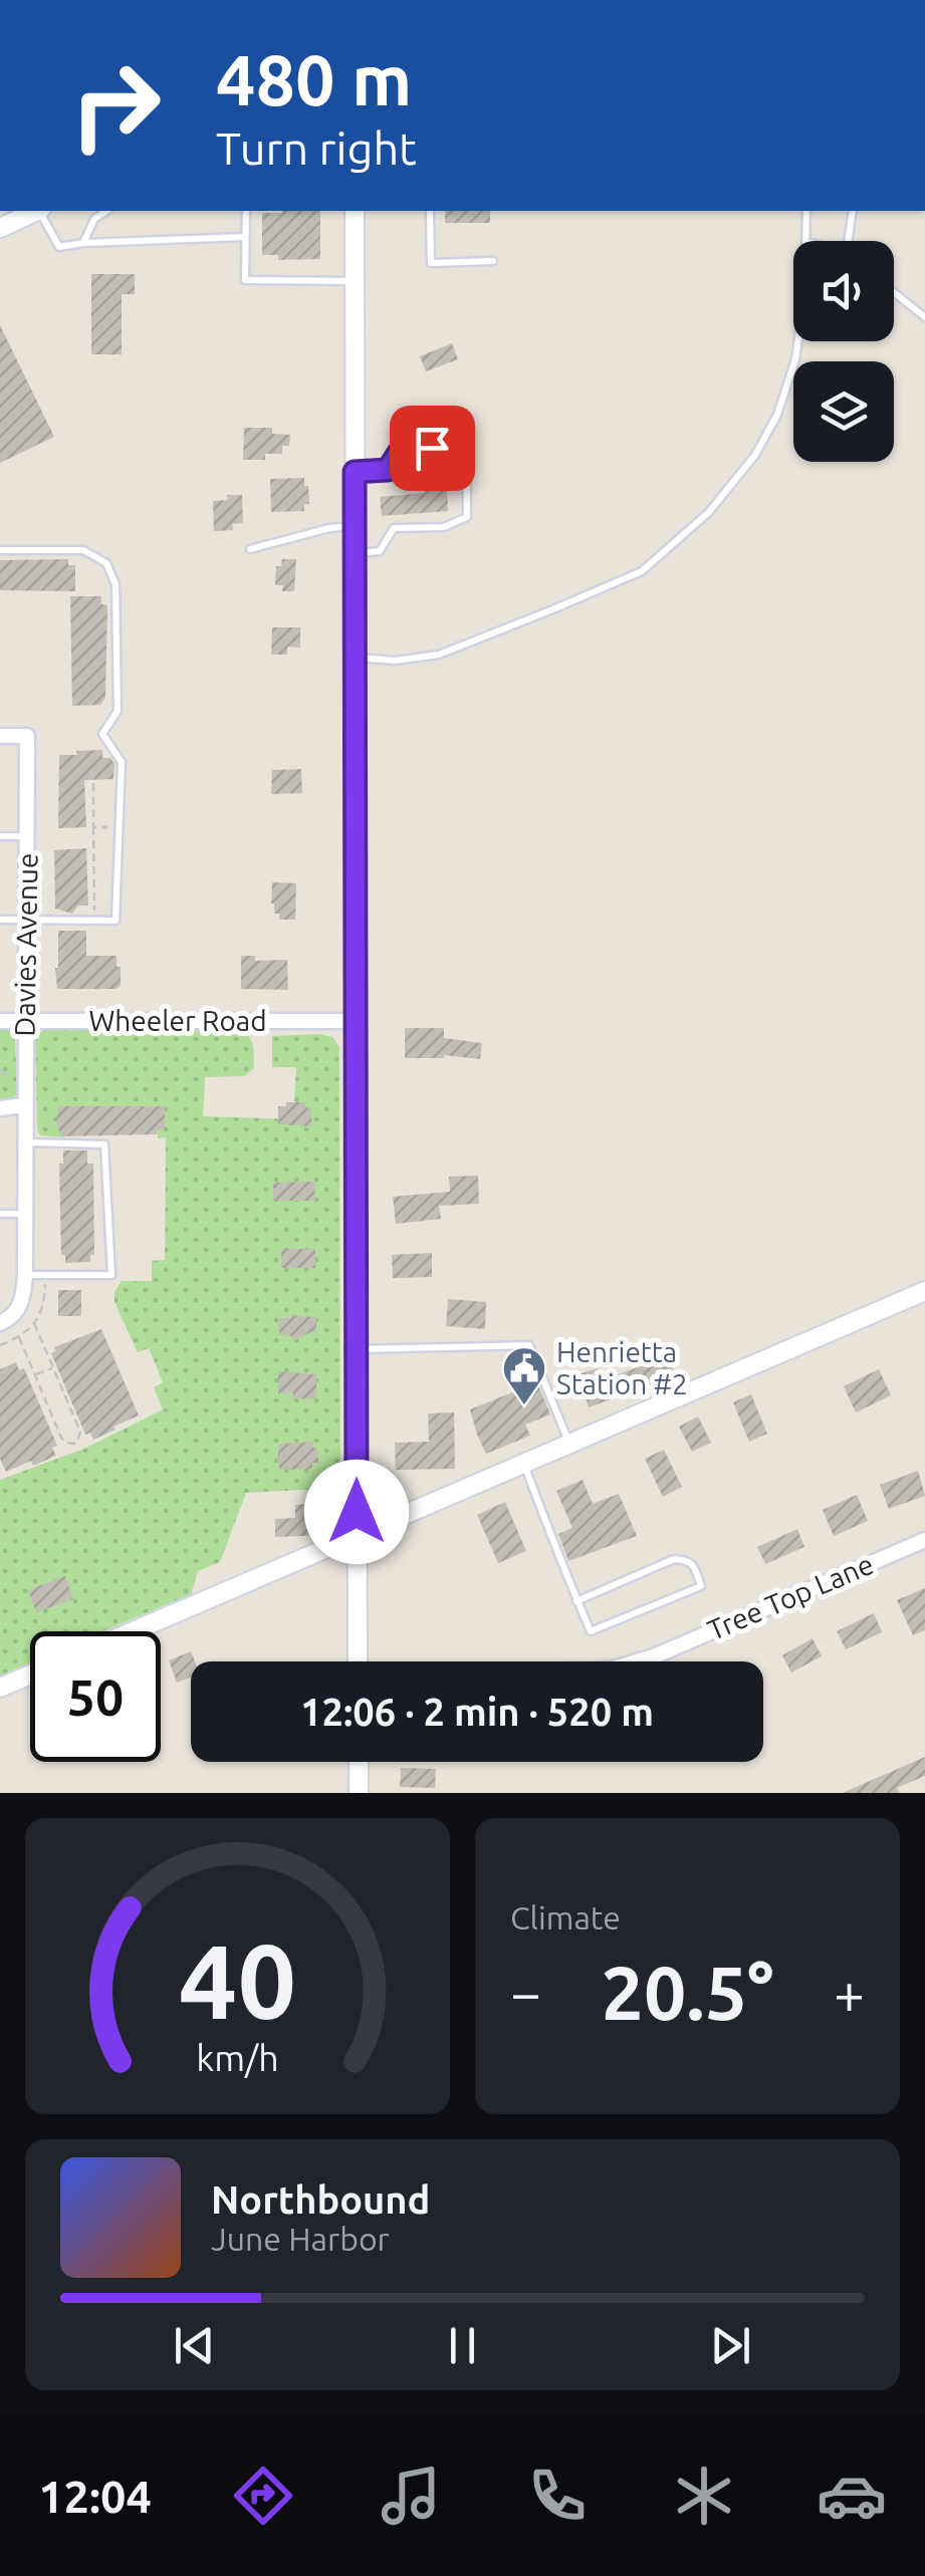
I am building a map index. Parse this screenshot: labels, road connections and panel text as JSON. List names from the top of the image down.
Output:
{
  "streets": {
    "street": ["Davies Avenue", "Wheeler Road", "Tree Top Lane"]
  },
  "crossings": [
    ["Davies Avenue", "Wheeler Road"]
  ],
  "places": {
    "public building": ["Henrietta Station #2"]
  },
  "page": {
    "turn": ["480 m", "Turn right"],
    "limit": "50",
    "trip": "12:06 · 2 min · 520 m",
    "tile": "Climate",
    "heat": ["−", "20.5°", "+"],
    "song": ["Northbound", "June Harbor"],
    "tabs": "12:04",
    "gauge": ["40", "km/h"]
  }
}
